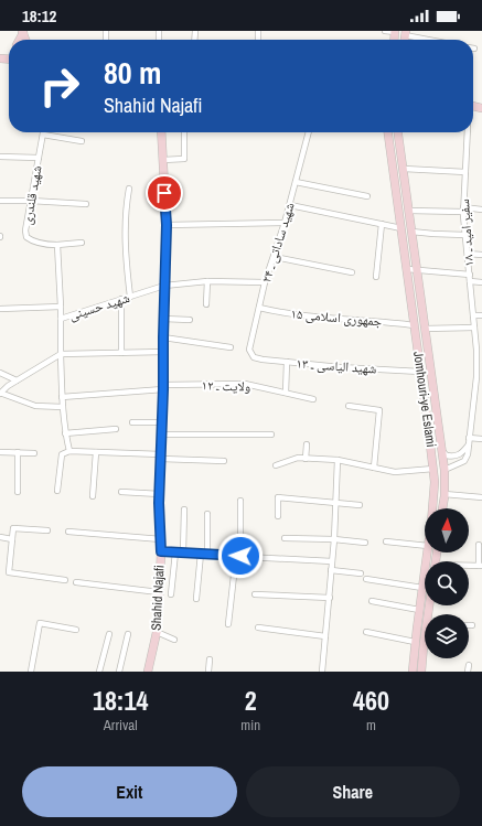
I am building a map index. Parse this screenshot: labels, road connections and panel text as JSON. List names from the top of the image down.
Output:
{
  "streets": {
    "main road": ["Jomhouri-ye Eslami", "Shahid Najafi"],
    "street": [
      "شهید قلندری",
      "سفیر امید ـ ۱۸",
      "شهید ساداتی ـ ۲۴",
      "شهید حسینی",
      "جمهوری اسلامی ۱۵",
      "شهید الیاسی ـ ۱۳",
      "ولایت ـ ۱۲"
    ]
  },
  "crossings": [
    ["شهید ساداتی ـ ۲۴", "شهید حسینی"],
    ["شهید ساداتی ـ ۲۴", "جمهوری اسلامی ۱۵"],
    ["شهید ساداتی ـ ۲۴", "شهید الیاسی ـ ۱۳"],
    ["شهید حسینی", "ولایت ـ ۱۲"],
    ["شهید حسینی", "Shahid Najafi"],
    ["جمهوری اسلامی ۱۵", "Jomhouri-ye Eslami"],
    ["شهید الیاسی ـ ۱۳", "Jomhouri-ye Eslami"],
    ["ولایت ـ ۱۲", "Shahid Najafi"]
  ],
  "north": "top",
  "page": {
    "status": "18:12",
    "turn": ["80 m", "Shahid Najafi"],
    "eta": [
      "18:14",
      "Arrival",
      "2",
      "min",
      "460",
      "m"
    ],
    "buttons": ["Exit", "Share"]
  }
}
